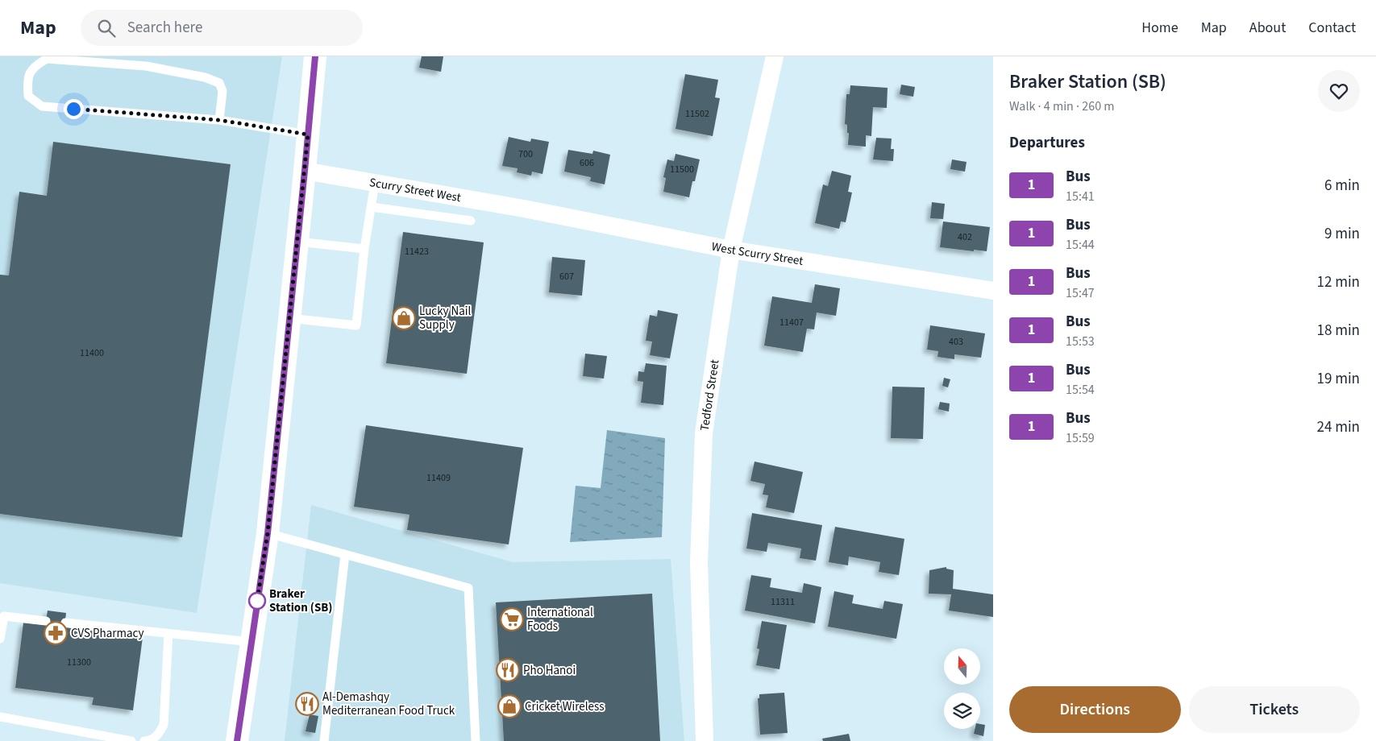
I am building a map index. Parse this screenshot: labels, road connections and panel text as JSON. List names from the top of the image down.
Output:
{
  "streets": {
    "street": ["Scurry Street West", "West Scurry Street", "Tedford Street"]
  },
  "crossings": [
    ["Scurry Street West", "West Scurry Street"],
    ["West Scurry Street", "Tedford Street"]
  ],
  "places": {
    "shop": ["Lucky Nail Supply", "Cricket Wireless"],
    "other": ["Braker Station (SB)"],
    "supermarket": ["International Foods"],
    "pharmacy": ["CVS Pharmacy"],
    "restaurant": ["Pho Hanoi", "Al-Demashqy Mediterranean Food Truck"]
  },
  "lines": ["bus line 1"],
  "house_numbers": [
    "11502",
    "700",
    "606",
    "11500",
    "402",
    "11423",
    "607",
    "11407",
    "403",
    "11400",
    "11409",
    "11311",
    "11300"
  ],
  "north": "top",
  "page": {
    "header": "Map",
    "search": "Search here",
    "nav": [
      "Home",
      "Map",
      "About",
      "Contact"
    ],
    "heading": [
      ["Braker Station (SB)", "Walk · 4 min · 260 m"],
      "Departures"
    ],
    "list": [
      {
        "mark": "1",
        "name": "Bus",
        "note": "15:41",
        "value": "6 min"
      },
      {
        "mark": "1",
        "name": "Bus",
        "note": "15:44",
        "value": "9 min"
      },
      {
        "mark": "1",
        "name": "Bus",
        "note": "15:47",
        "value": "12 min"
      },
      {
        "mark": "1",
        "name": "Bus",
        "note": "15:53",
        "value": "18 min"
      },
      {
        "mark": "1",
        "name": "Bus",
        "note": "15:54",
        "value": "19 min"
      },
      {
        "mark": "1",
        "name": "Bus",
        "note": "15:59",
        "value": "24 min"
      }
    ],
    "buttons": ["Directions", "Tickets"]
  }
}
